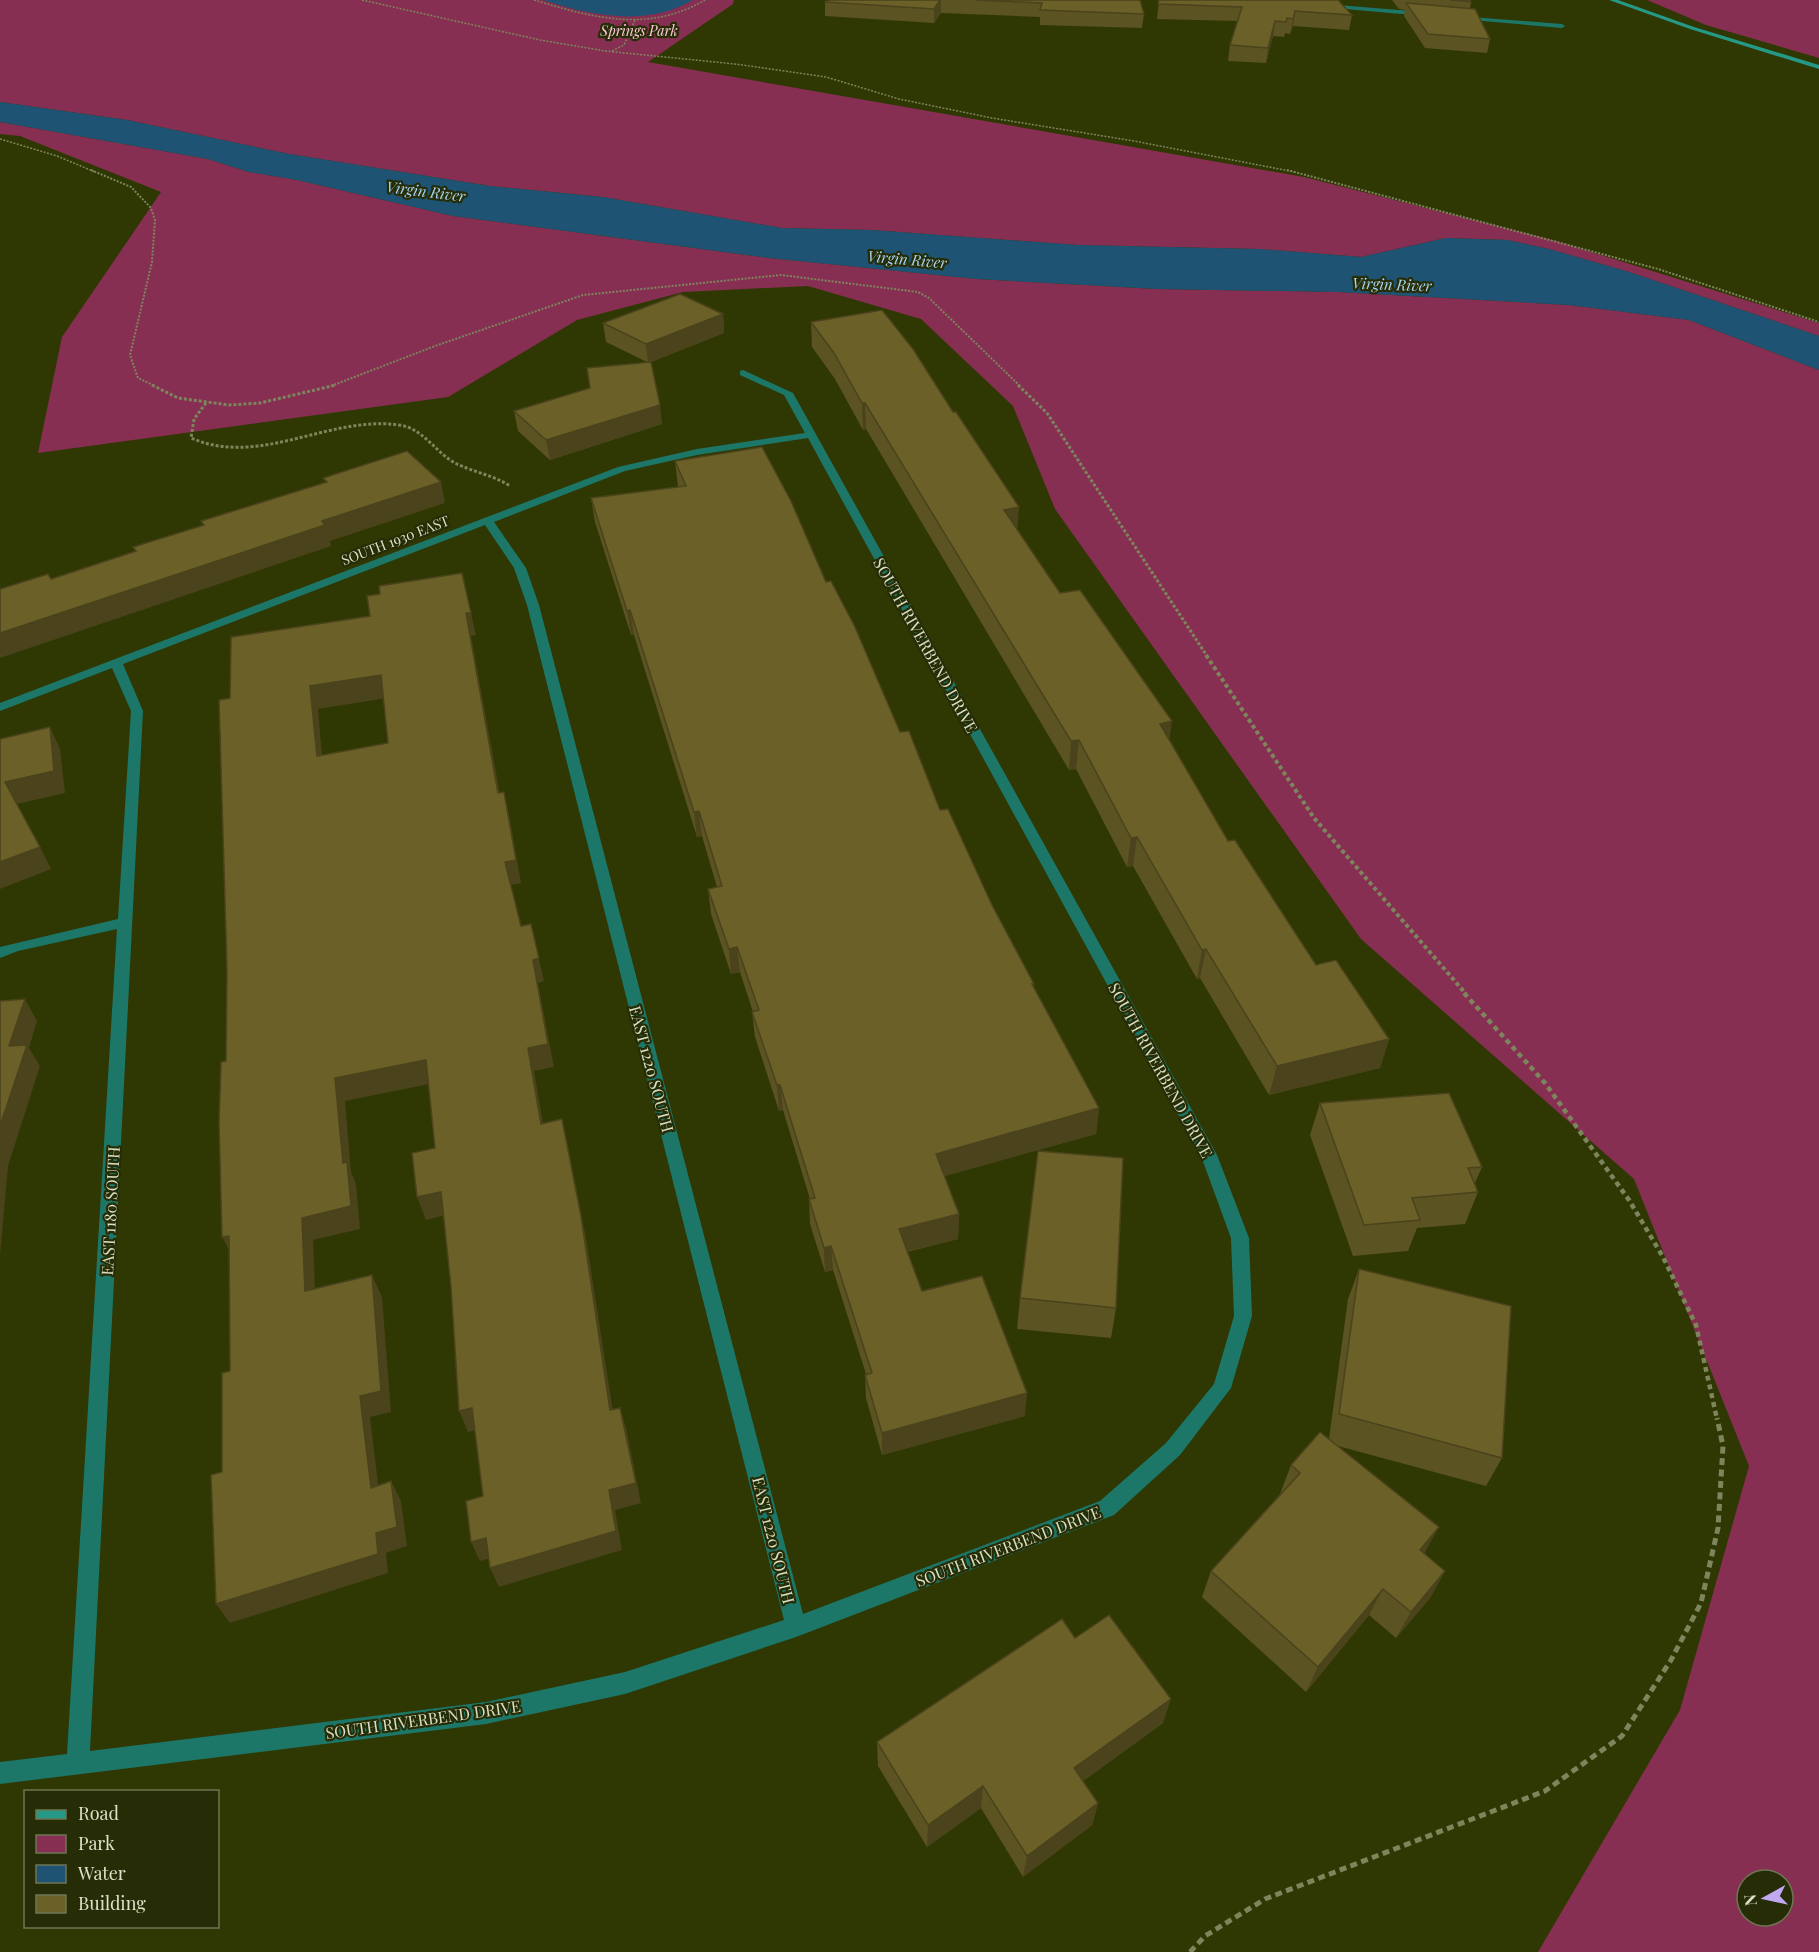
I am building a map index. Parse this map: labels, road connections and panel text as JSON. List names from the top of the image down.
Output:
{
  "streets": {
    "street": [
      "SOUTH 1930 EAST",
      "SOUTH RIVERBEND DRIVE",
      "EAST 1220 SOUTH",
      "EAST 1180 SOUTH"
    ]
  },
  "crossings": [
    ["SOUTH 1930 EAST", "SOUTH RIVERBEND DRIVE"],
    ["SOUTH 1930 EAST", "EAST 1220 SOUTH"],
    ["SOUTH 1930 EAST", "EAST 1180 SOUTH"],
    ["SOUTH RIVERBEND DRIVE", "EAST 1220 SOUTH"],
    ["SOUTH RIVERBEND DRIVE", "EAST 1180 SOUTH"]
  ],
  "water": ["Virgin River"],
  "parks": ["Springs Park"],
  "legend": [
    "Road",
    "Park",
    "Water",
    "Building"
  ],
  "north": "left"
}
